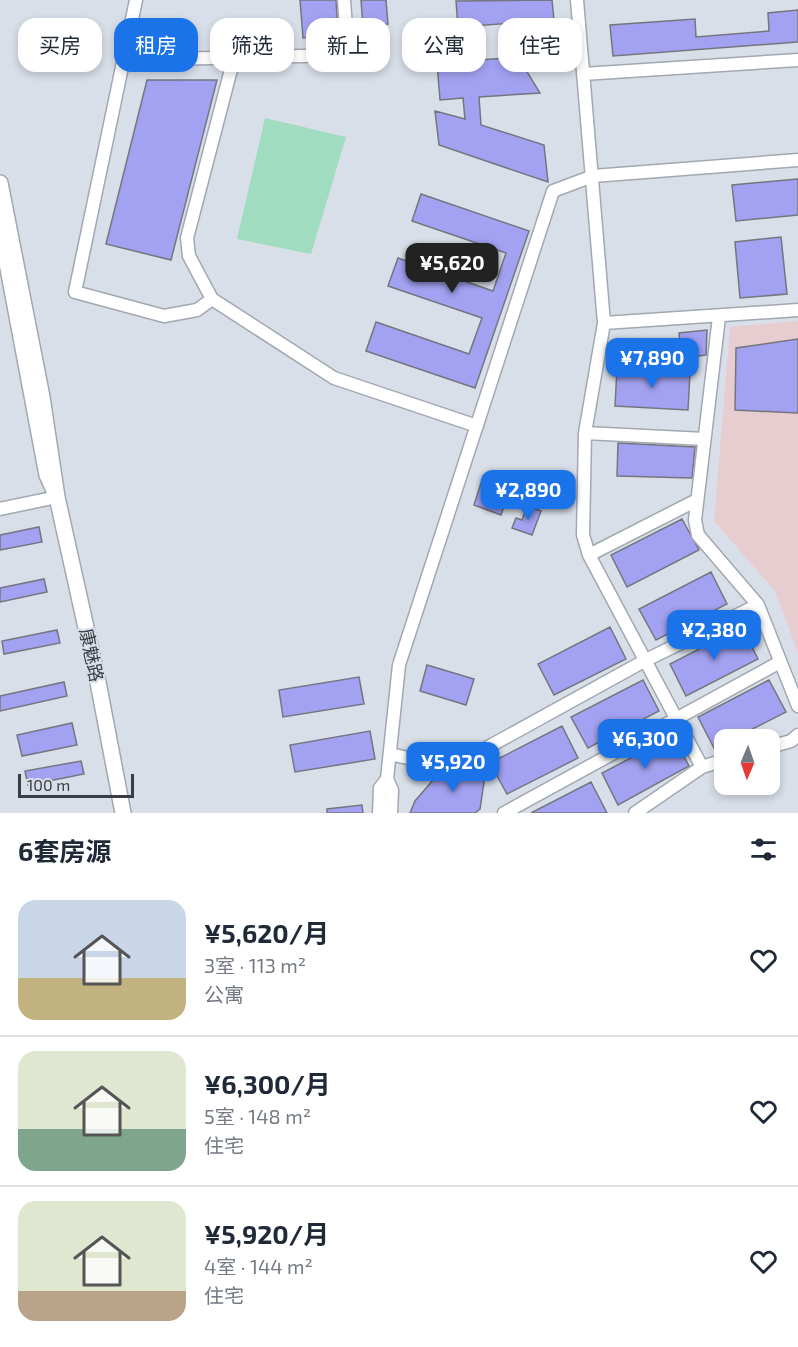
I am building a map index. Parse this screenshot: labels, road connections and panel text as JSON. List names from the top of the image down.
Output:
{
  "streets": {
    "main road": ["康魅路"]
  },
  "scale_bar": "100 m",
  "north": "bottom",
  "page": {
    "chip": [
      "买房",
      "租房",
      "筛选",
      "新上",
      "公寓",
      "住宅"
    ],
    "price": [
      "¥5,620",
      "¥7,890",
      "¥2,890",
      "¥2,380",
      "¥6,300",
      "¥5,920"
    ],
    "scale": "100 m",
    "heading": "6套房源",
    "list": [
      {
        "name": "¥5,620/月",
        "note": "3室 · 113 m² · 公寓"
      },
      {
        "name": "¥6,300/月",
        "note": "5室 · 148 m² · 住宅"
      },
      {
        "name": "¥5,920/月",
        "note": "4室 · 144 m² · 住宅"
      }
    ]
  }
}
